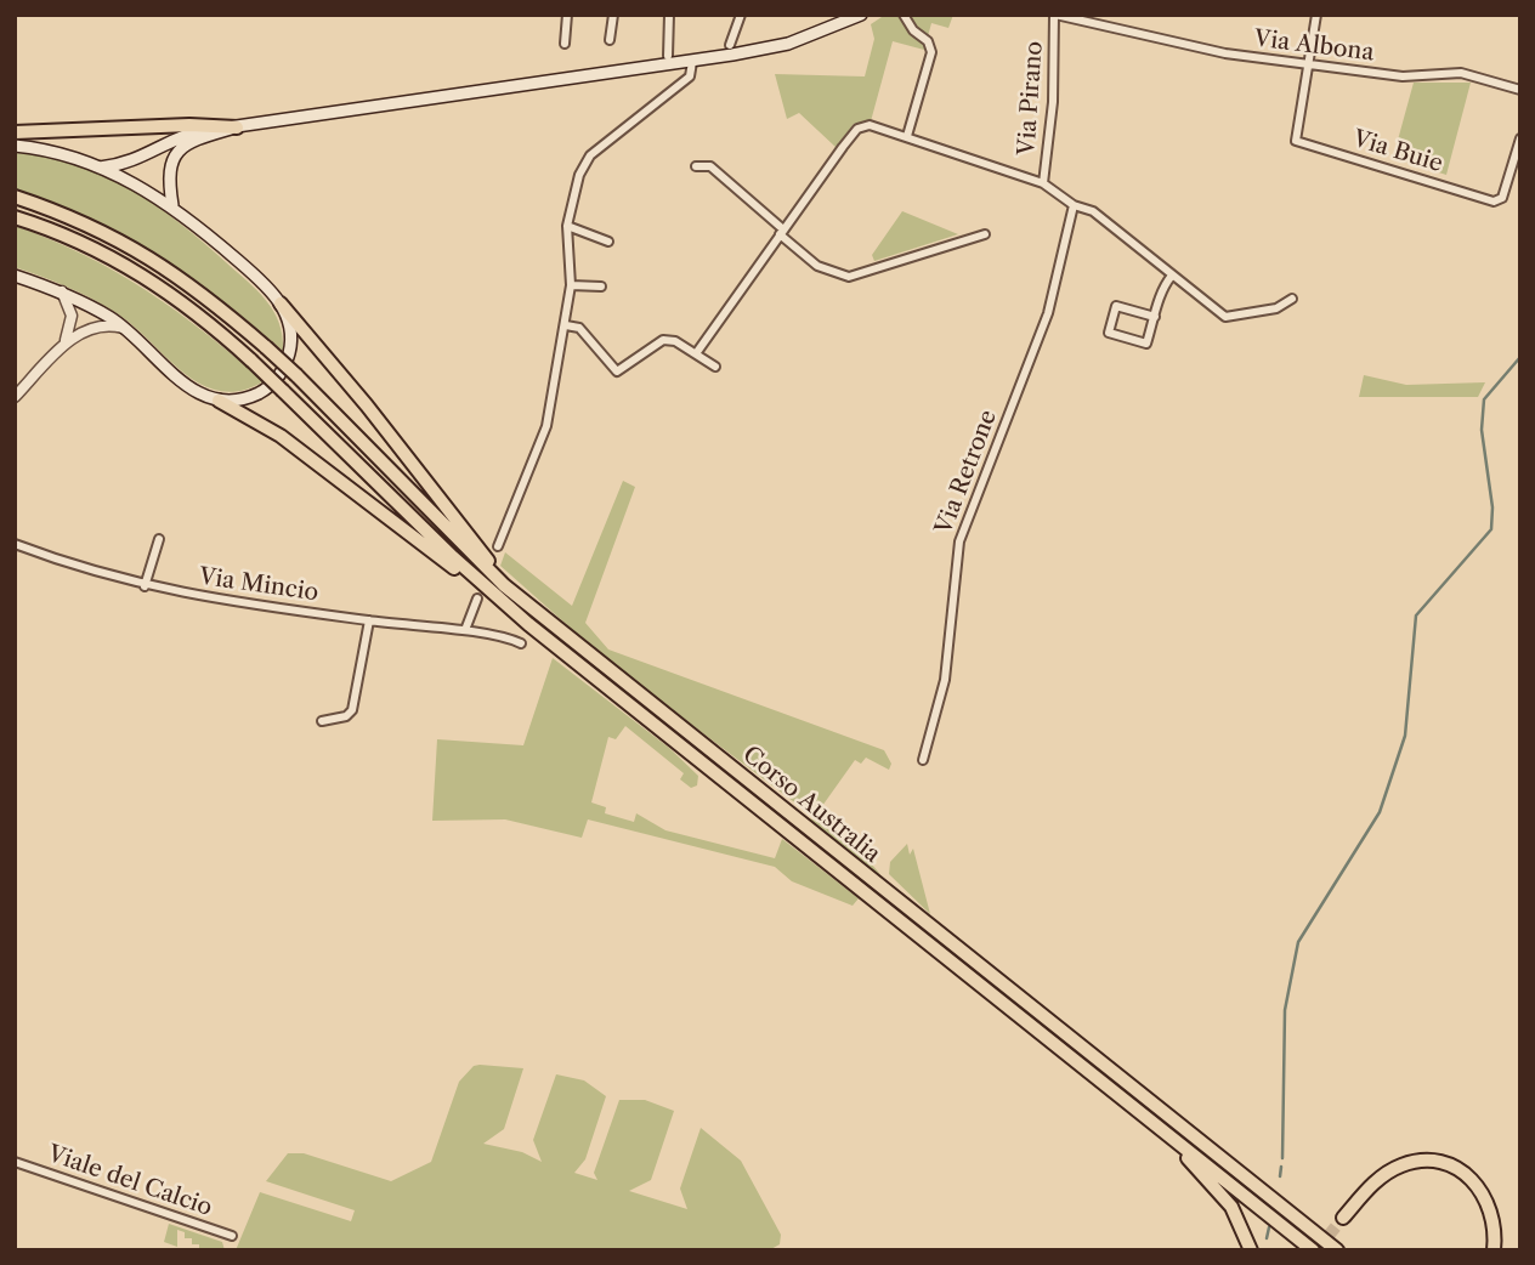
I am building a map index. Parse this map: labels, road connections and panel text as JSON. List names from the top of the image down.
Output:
{
  "streets": {
    "highway": ["Corso Australia"],
    "street": [
      "Via Albona",
      "Via Pirano",
      "Via Buie",
      "Via Retrone",
      "Via Mincio",
      "Viale del Calcio"
    ]
  },
  "crossings": [
    ["Via Albona", "Via Pirano"],
    ["Via Albona", "Via Buie"]
  ]
}
